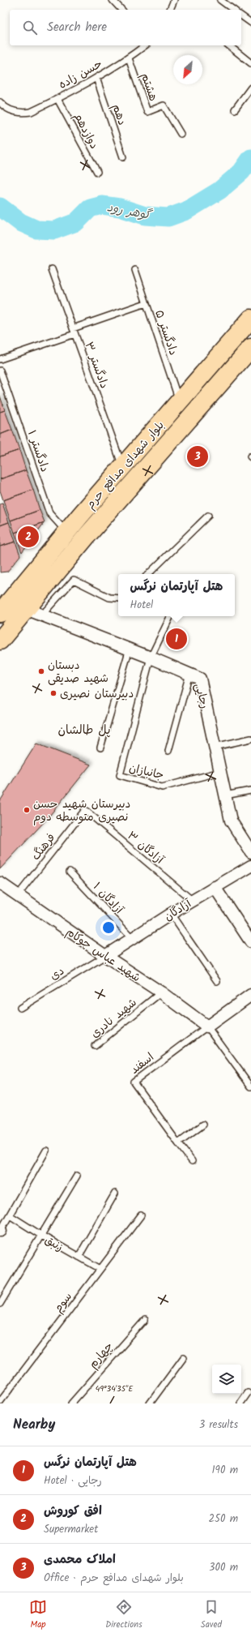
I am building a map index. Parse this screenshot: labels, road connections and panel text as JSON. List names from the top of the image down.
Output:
{
  "streets": {
    "main road": ["بلوار شهدای مدافع حرم"],
    "street": ["رجایی", "آزادگان", "شهید عباس چوکام"],
    "lane": [
      "حسن زاده",
      "هشتم",
      "دهم",
      "دوازدهم",
      "دادگستر ۵",
      "دادگستر ۳",
      "دادگستر ۱",
      "جانبازان",
      "فرهنگ",
      "آزادگان ۳",
      "آزادگان ۱",
      "دی",
      "شهید نادری",
      "اسفند",
      "زنبق",
      "سوم",
      "چهارم"
    ]
  },
  "crossings": [
    ["حسن زاده", "هشتم"],
    ["حسن زاده", "دهم"],
    ["حسن زاده", "دوازدهم"],
    ["دادگستر ۵", "بلوار شهدای مدافع حرم"],
    ["دادگستر ۳", "بلوار شهدای مدافع حرم"],
    ["دادگستر ۱", "بلوار شهدای مدافع حرم"],
    ["بلوار شهدای مدافع حرم", "رجایی"],
    ["رجایی", "جانبازان"],
    ["فرهنگ", "آزادگان ۳"],
    ["فرهنگ", "شهید عباس چوکام"],
    ["آزادگان ۳", "آزادگان"],
    ["آزادگان ۱", "آزادگان"],
    ["آزادگان", "شهید عباس چوکام"],
    ["آزادگان", "دی"],
    ["شهید عباس چوکام", "دی"],
    ["شهید عباس چوکام", "شهید نادری"],
    ["شهید عباس چوکام", "اسفند"],
    ["زنبق", "سوم"]
  ],
  "districts": ["پل طالشان"],
  "water": ["گوهر رود"],
  "places": ["دبستان شهید صدیقی", "دبیرستان نصیری", "دبیرستان شهید حسن نصیری متوسطه دوم"],
  "north": "bottom left",
  "page": {
    "search": "Search here",
    "pins": ["3", "2", "1"],
    "popup": ["هتل آپارتمان نرگس", "Hotel"],
    "heading": ["Nearby", "3 results"],
    "list": [
      {
        "mark": "1",
        "name": "هتل آپارتمان نرگس",
        "note": "Hotel · رجایی",
        "value": "190 m"
      },
      {
        "mark": "2",
        "name": "افق کوروش",
        "note": "Supermarket",
        "value": "250 m"
      },
      {
        "mark": "3",
        "name": "املاک محمدی",
        "note": "Office · بلوار شهدای مدافع حرم",
        "value": "300 m"
      }
    ],
    "nav": ["Map", "Directions", "Saved"]
  },
  "coordinates": ["49°34'35\"E"]
}
